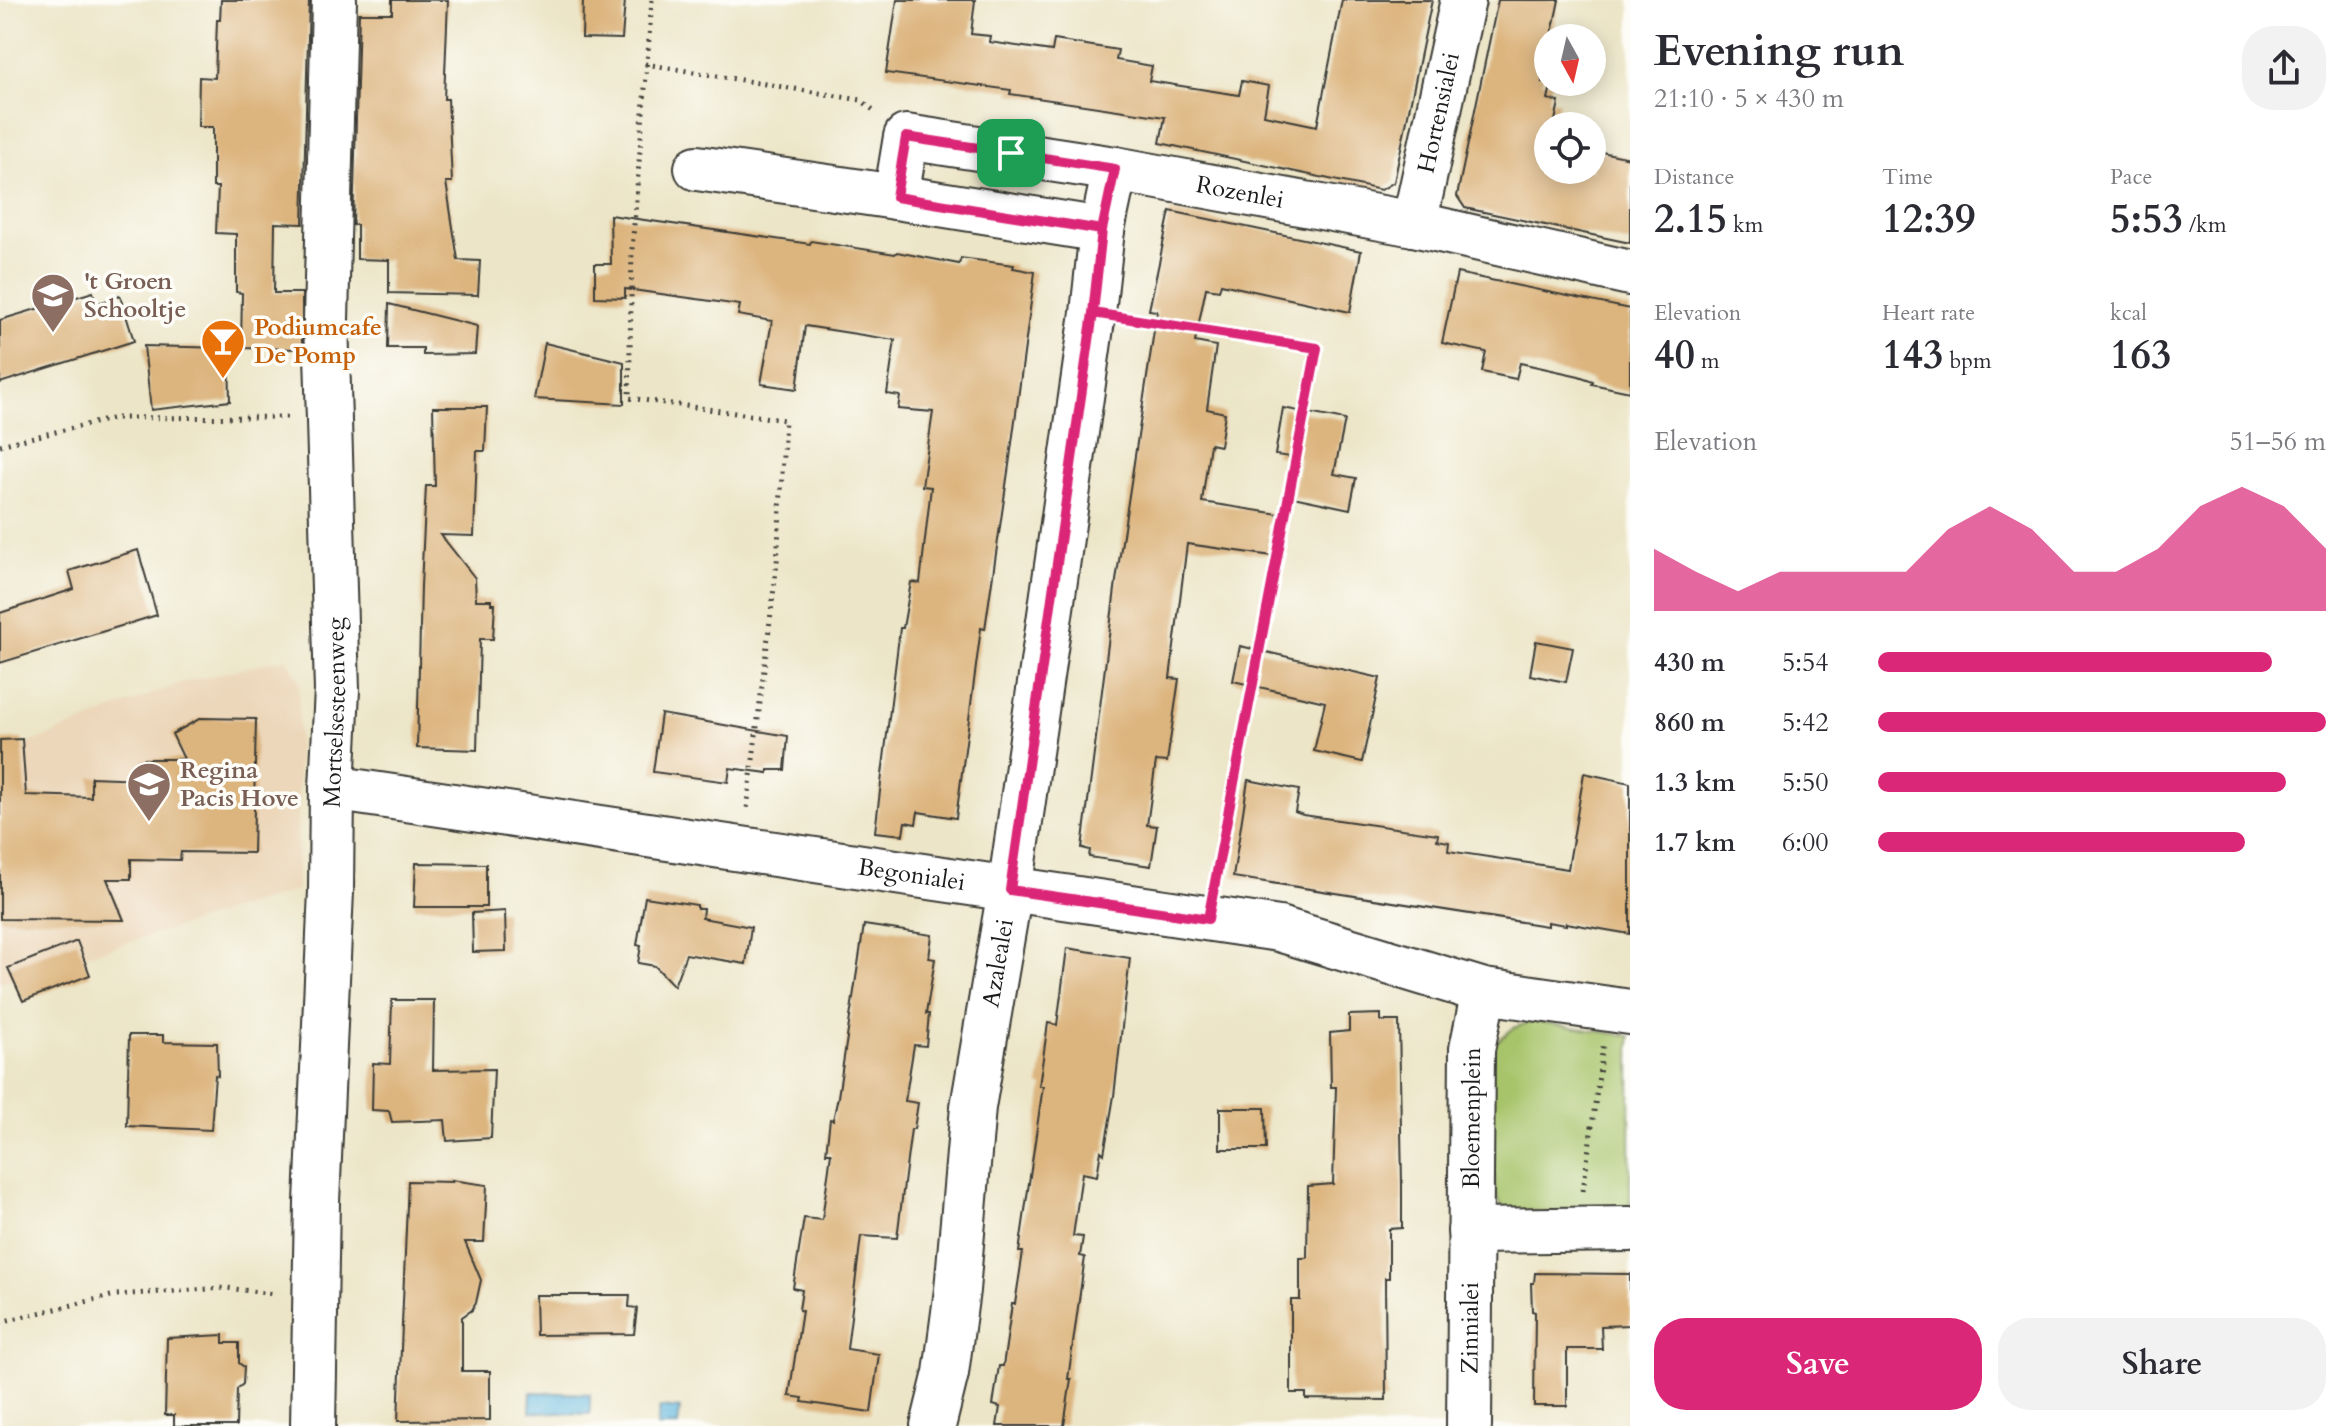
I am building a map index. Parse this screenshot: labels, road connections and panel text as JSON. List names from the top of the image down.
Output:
{
  "streets": {
    "street": [
      "Hortensialei",
      "Rozenlei",
      "Mortselsesteenweg",
      "Begonialei",
      "Azalealei",
      "Bloemenplein",
      "Zinnialei"
    ]
  },
  "crossings": [
    ["Hortensialei", "Rozenlei"],
    ["Rozenlei", "Azalealei"],
    ["Mortselsesteenweg", "Begonialei"],
    ["Begonialei", "Azalealei"],
    ["Begonialei", "Bloemenplein"],
    ["Bloemenplein", "Zinnialei"]
  ],
  "places": {
    "school or university": ["'t Groen Schooltje", "Regina Pacis Hove"],
    "bar": ["Podiumcafe De Pomp"]
  },
  "north": "bottom",
  "page": {
    "heading": ["Evening run", "21:10 · 5 × 430 m"],
    "stats": [
      ["Distance", "2.15 km"],
      ["Time", "12:39"],
      ["Pace", "5:53 /km"],
      ["Elevation", "40 m"],
      ["Heart rate", "143 bpm"],
      ["kcal", "163"]
    ],
    "chart": ["Elevation", "51–56 m"],
    "list": [
      {
        "name": "430 m",
        "note": "5:54"
      },
      {
        "name": "860 m",
        "note": "5:42"
      },
      {
        "name": "1.3 km",
        "note": "5:50"
      },
      {
        "name": "1.7 km",
        "note": "6:00"
      }
    ],
    "buttons": ["Save", "Share"]
  }
}
